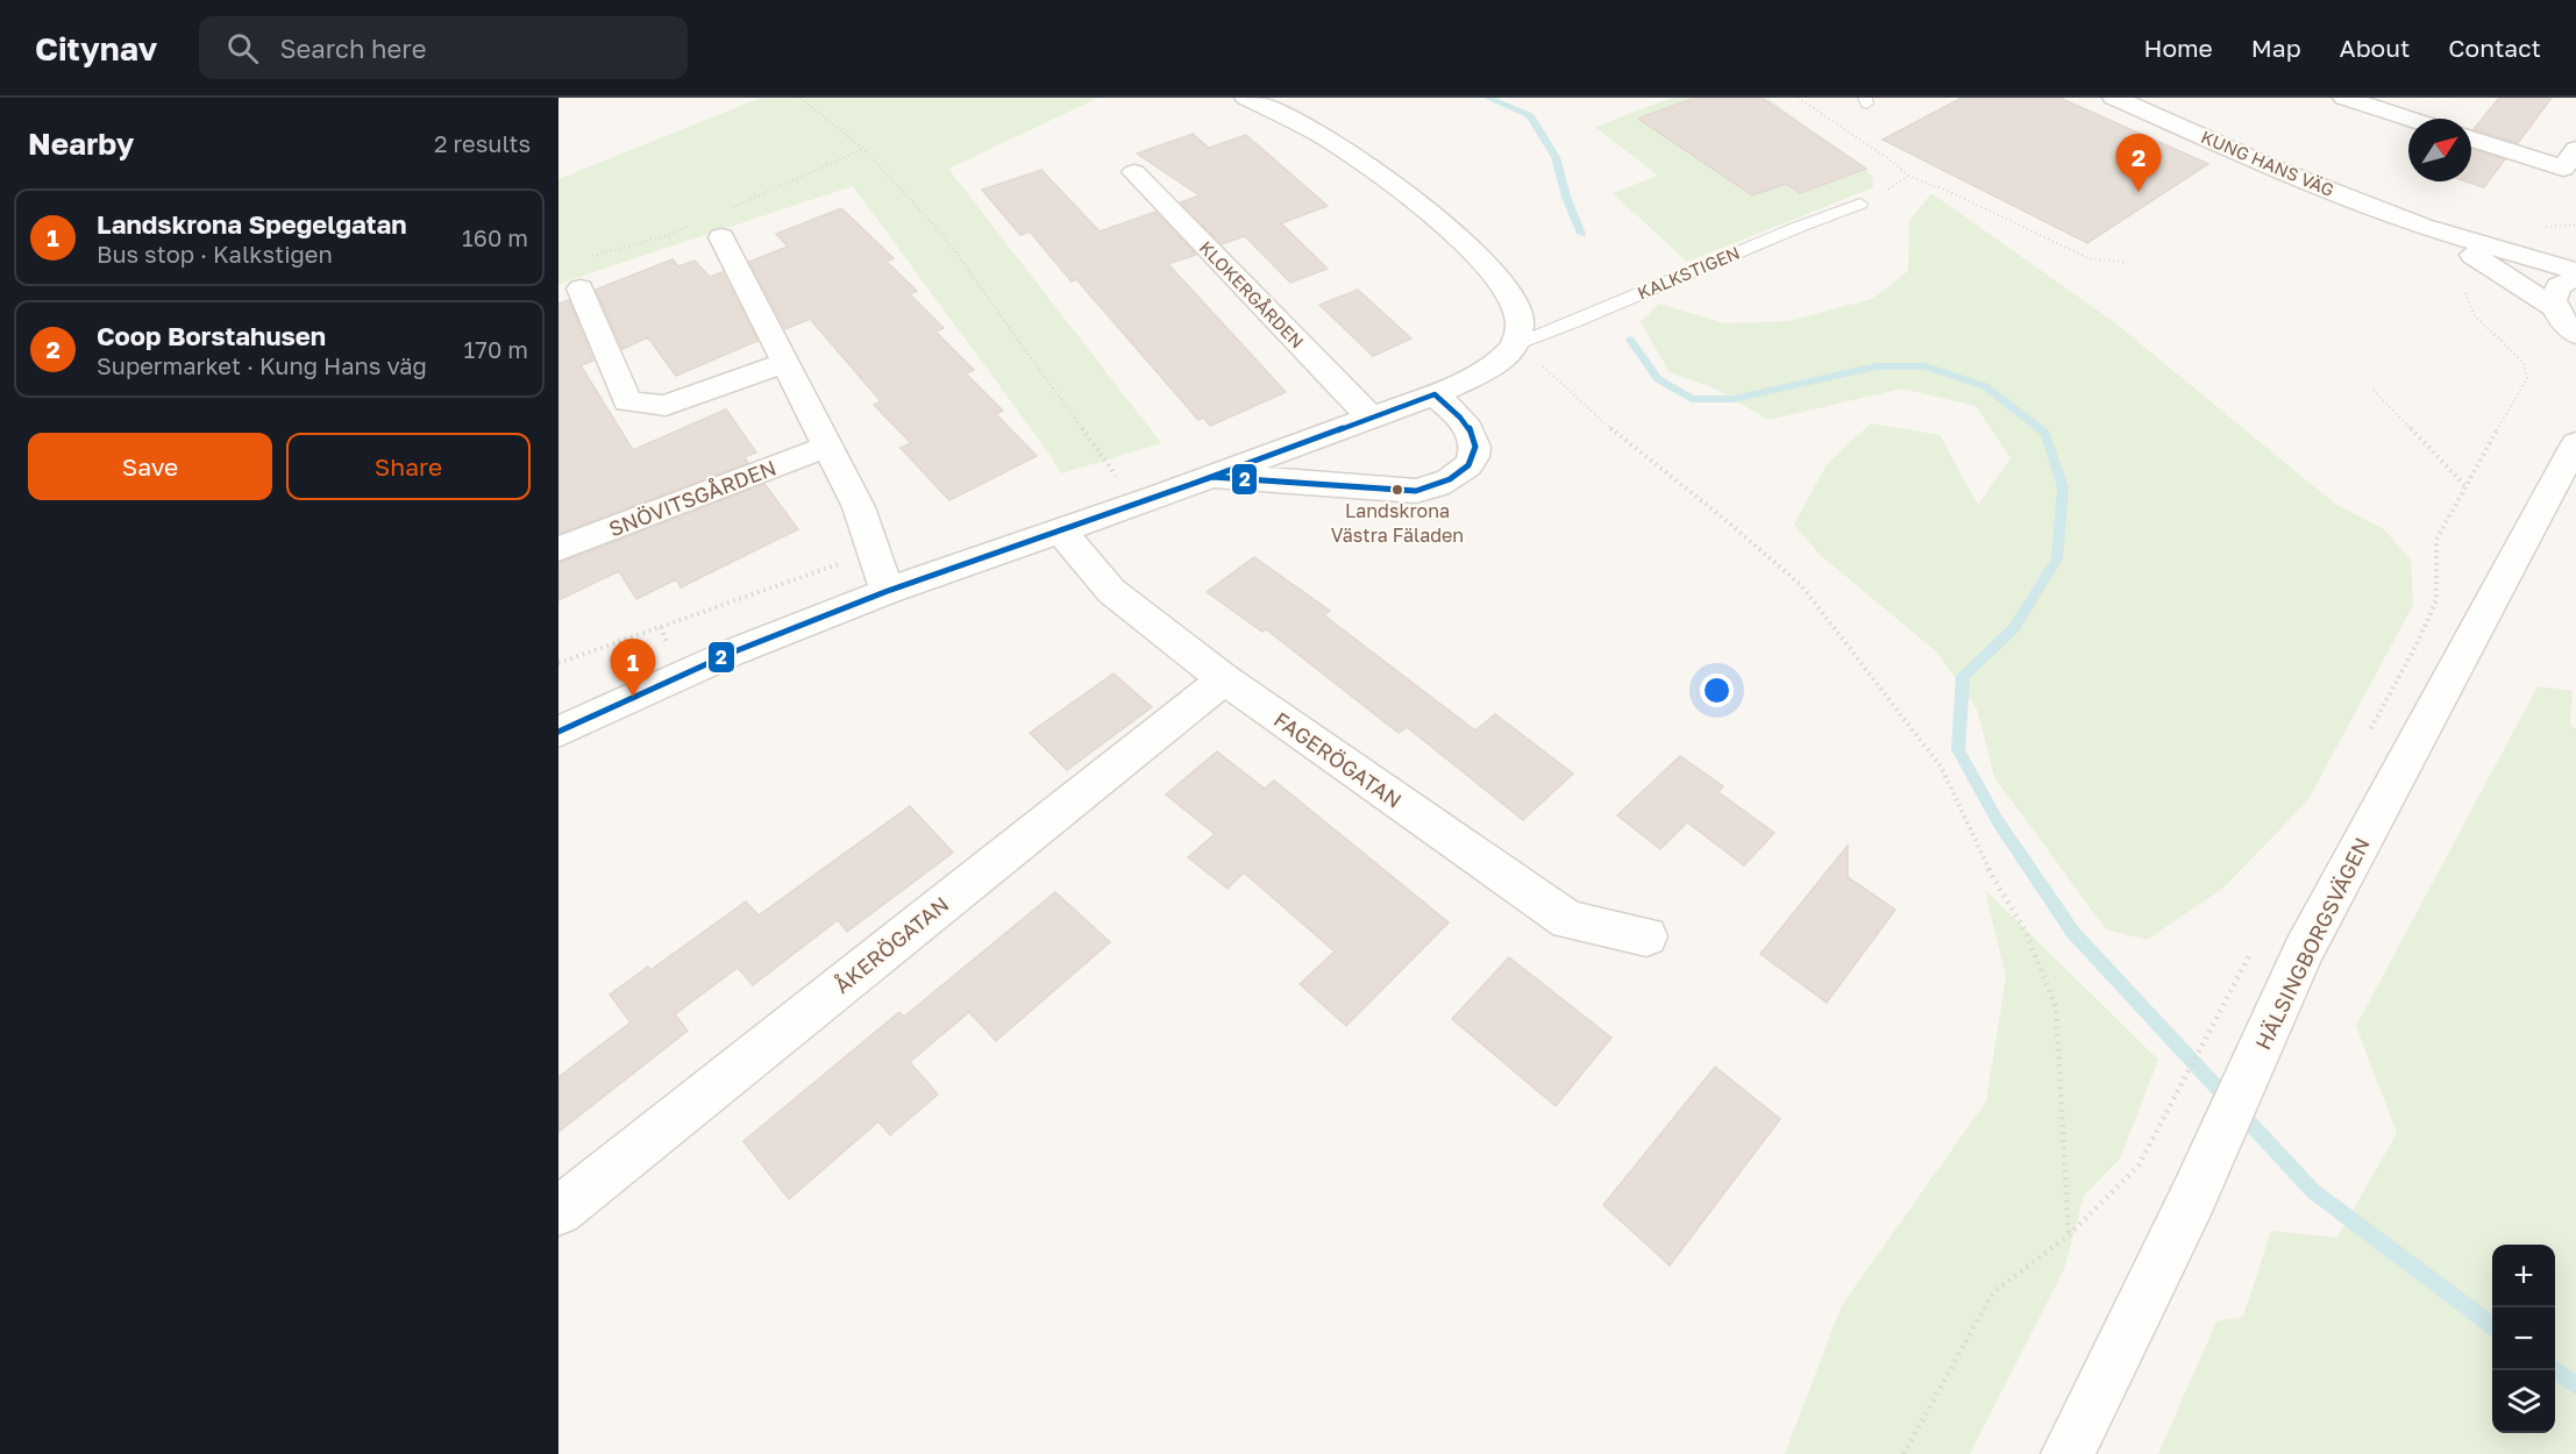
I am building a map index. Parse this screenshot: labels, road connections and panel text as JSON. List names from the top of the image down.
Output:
{
  "streets": {
    "street": [
      "KUNG HANS VÄG",
      "KLOKERGÅRDEN",
      "SNÖVITSGÅRDEN",
      "FAGERÖGATAN",
      "HÄLSINGBORGSVÄGEN",
      "ÅKERÖGATAN"
    ],
    "lane": ["KALKSTIGEN"]
  },
  "crossings": [
    ["FAGERÖGATAN", "ÅKERÖGATAN"]
  ],
  "places": ["Landskrona Västra Fäladen"],
  "lines": ["transit line 2"],
  "north": "top right",
  "page": {
    "header": "Citynav",
    "search": "Search here",
    "nav": [
      "Home",
      "Map",
      "About",
      "Contact"
    ],
    "heading": ["Nearby", "2 results"],
    "pins": ["2", "1"],
    "list": [
      {
        "mark": "1",
        "name": "Landskrona Spegelgatan",
        "note": "Bus stop · Kalkstigen",
        "value": "160 m"
      },
      {
        "mark": "2",
        "name": "Coop Borstahusen",
        "note": "Supermarket · Kung Hans väg",
        "value": "170 m"
      }
    ],
    "buttons": ["Save", "Share"],
    "map_buttons": ["+", "−"]
  }
}
